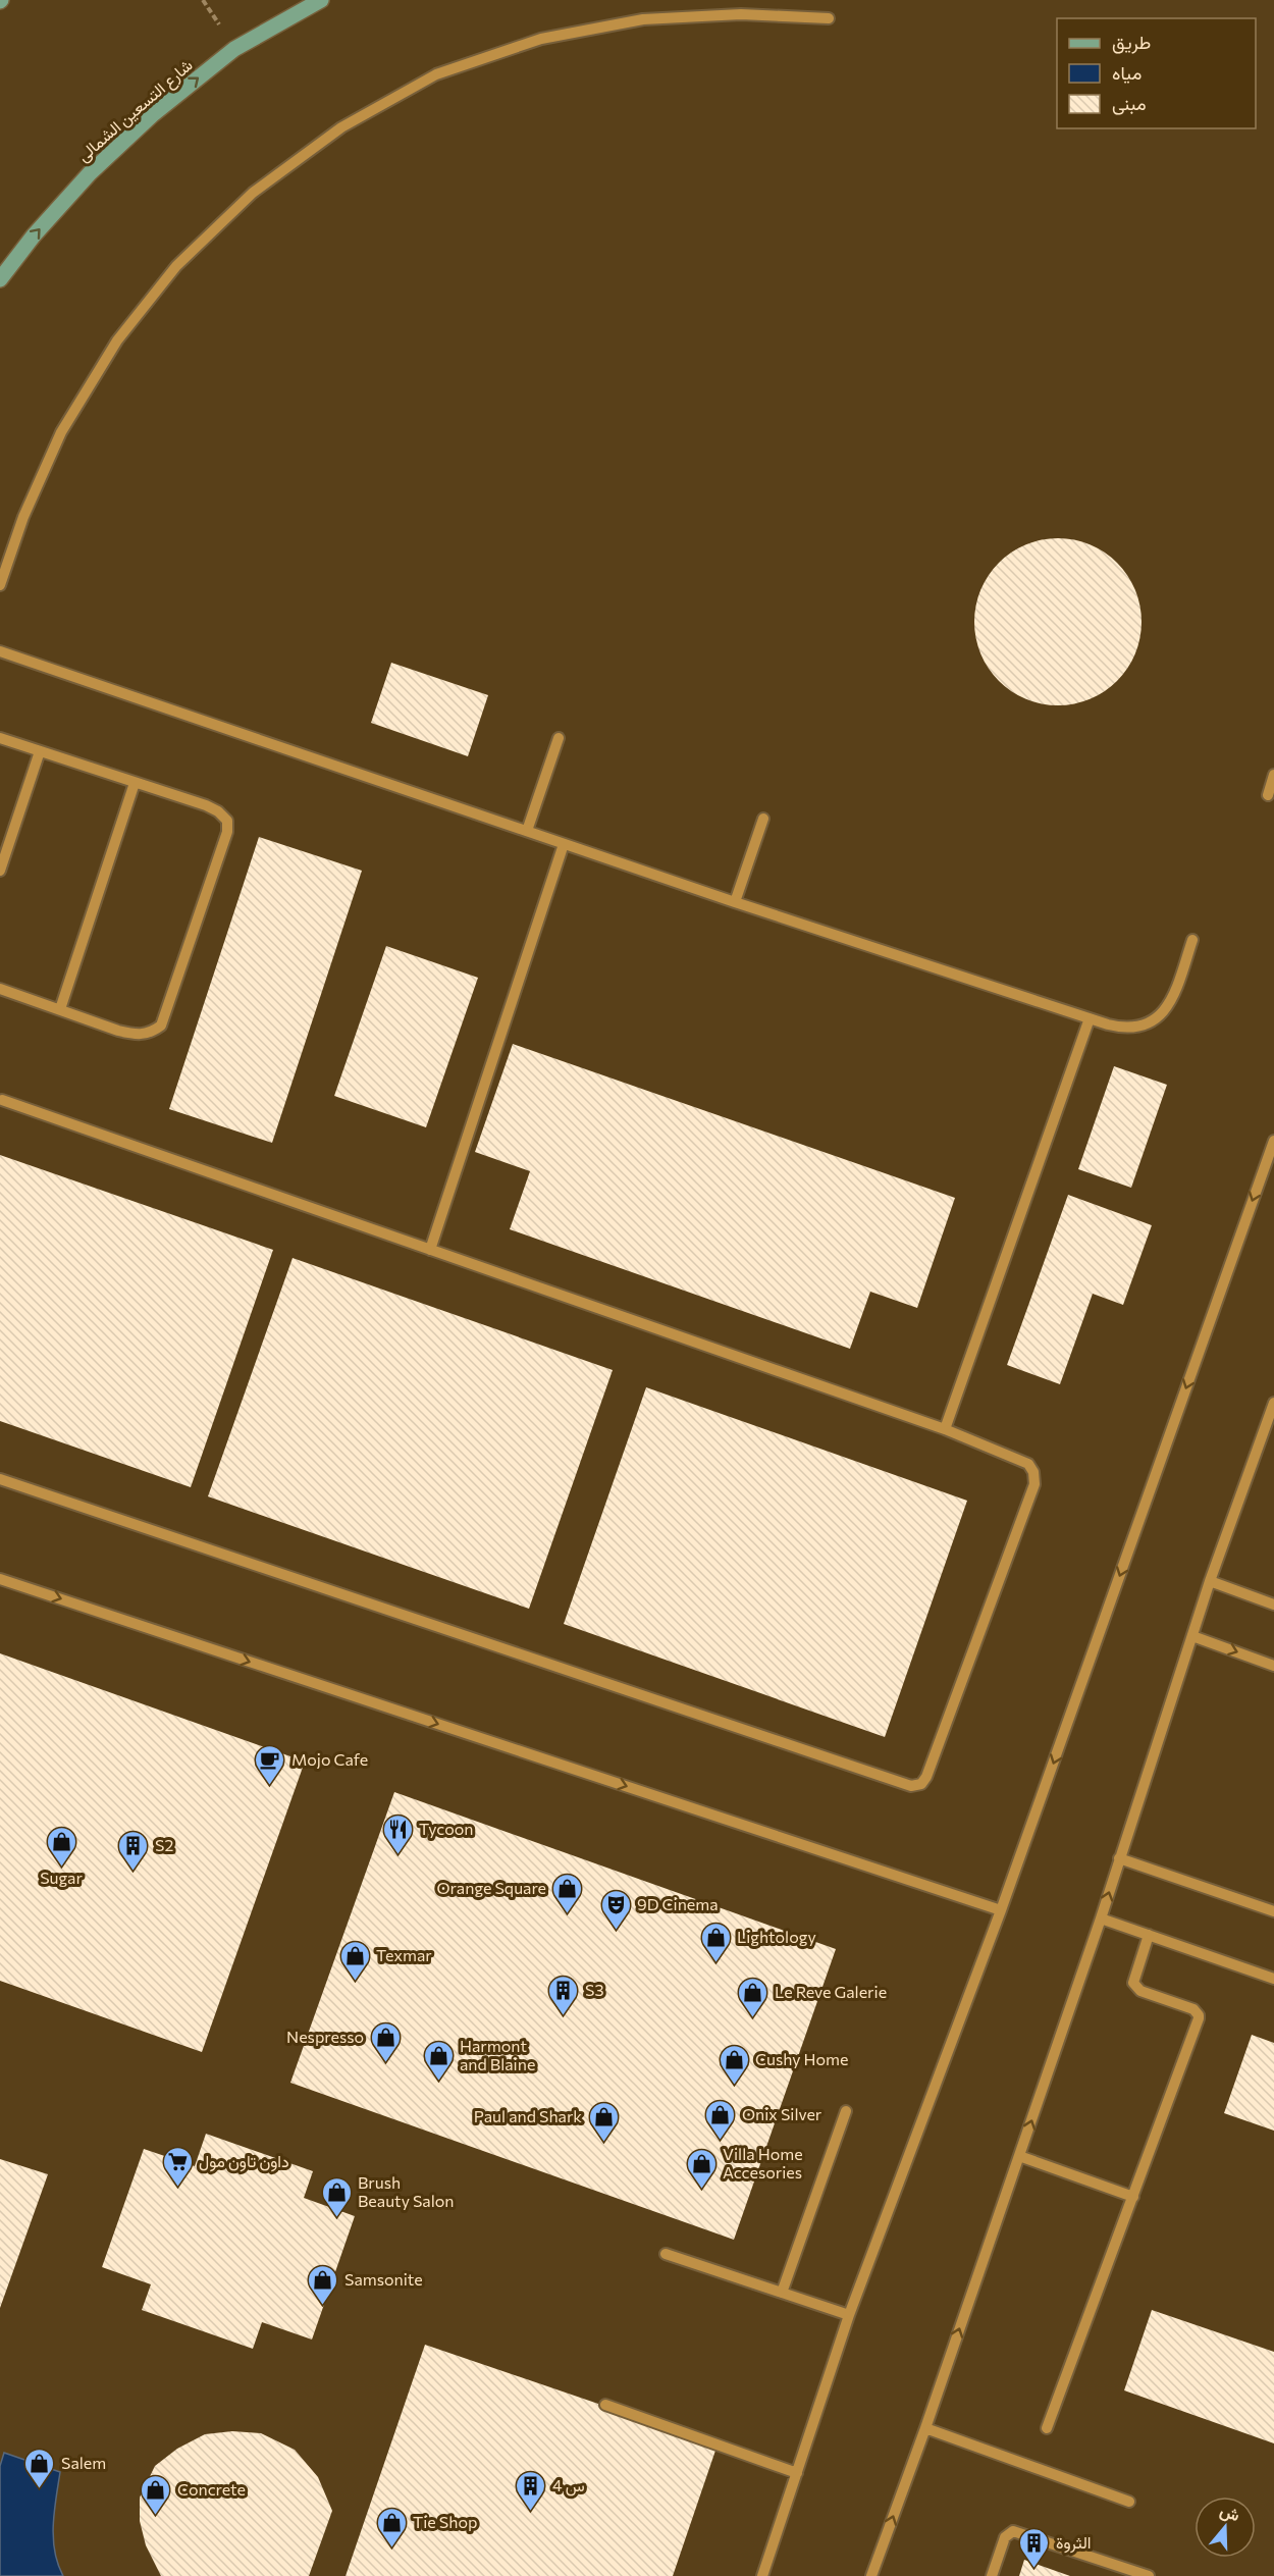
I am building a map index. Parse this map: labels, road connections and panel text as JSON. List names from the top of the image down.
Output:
{
  "streets": {
    "main road": ["شارع التسعين الشمالى"]
  },
  "one_way": ["شارع التسعين الشمالى"],
  "places": {
    "cafe": ["Mojo Cafe"],
    "restaurant": ["Tycoon"],
    "shop": [
      "Sugar",
      "Orange Square",
      "Lightology",
      "Texmar",
      "Le Reve Galerie",
      "Nespresso",
      "Harmont and Blaine",
      "Cushy Home",
      "Onix Silver",
      "Paul and Shark",
      "Villa Home Accesories",
      "Brush Beauty Salon",
      "Samsonite",
      "Salem",
      "Concrete",
      "Tie Shop"
    ],
    "building": [
      "S2",
      "S3",
      "س 4",
      "الثروة"
    ],
    "theatre": ["9D Cinema"],
    "supermarket": ["داون تاون مول"]
  },
  "legend": ["طريق", "مياه", "مبنى"],
  "north": "top"
}
